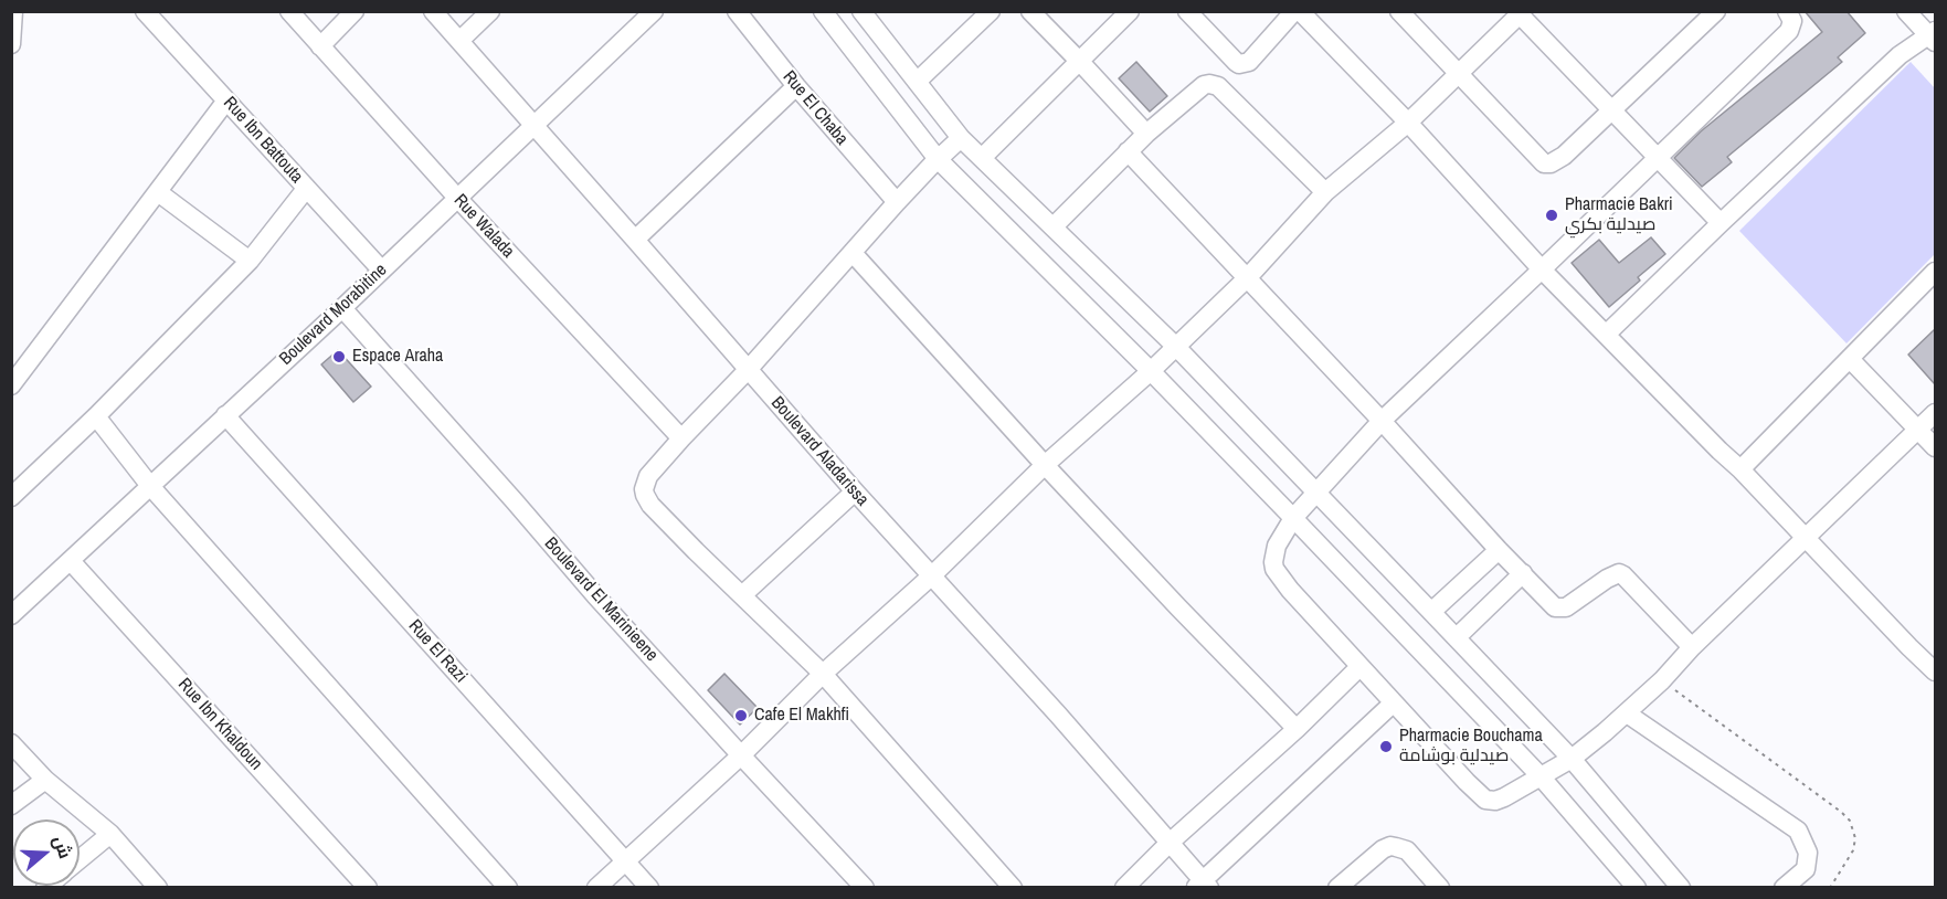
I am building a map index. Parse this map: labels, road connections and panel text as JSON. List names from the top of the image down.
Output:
{
  "streets": {
    "street": [
      "Rue El Chaba",
      "Rue Ibn Battouta",
      "Rue Walada",
      "Boulevard Morabitine",
      "Boulevard Aladarissa",
      "Boulevard El Marinieene",
      "Rue El Razi",
      "Rue Ibn Khaldoun"
    ]
  },
  "crossings": [
    ["Rue Ibn Battouta", "Boulevard Morabitine"],
    ["Rue Walada", "Boulevard Morabitine"],
    ["Boulevard Morabitine", "Boulevard Aladarissa"],
    ["Boulevard Morabitine", "Boulevard El Marinieene"],
    ["Boulevard Morabitine", "Rue El Razi"],
    ["Boulevard Morabitine", "Rue Ibn Khaldoun"]
  ],
  "places": [
    "Pharmacie Bakri صيدلية بكري",
    "Espace Araha",
    "Cafe El Makhfi",
    "Pharmacie Bouchama صيدلية بوشامة"
  ],
  "north": "right"
}
